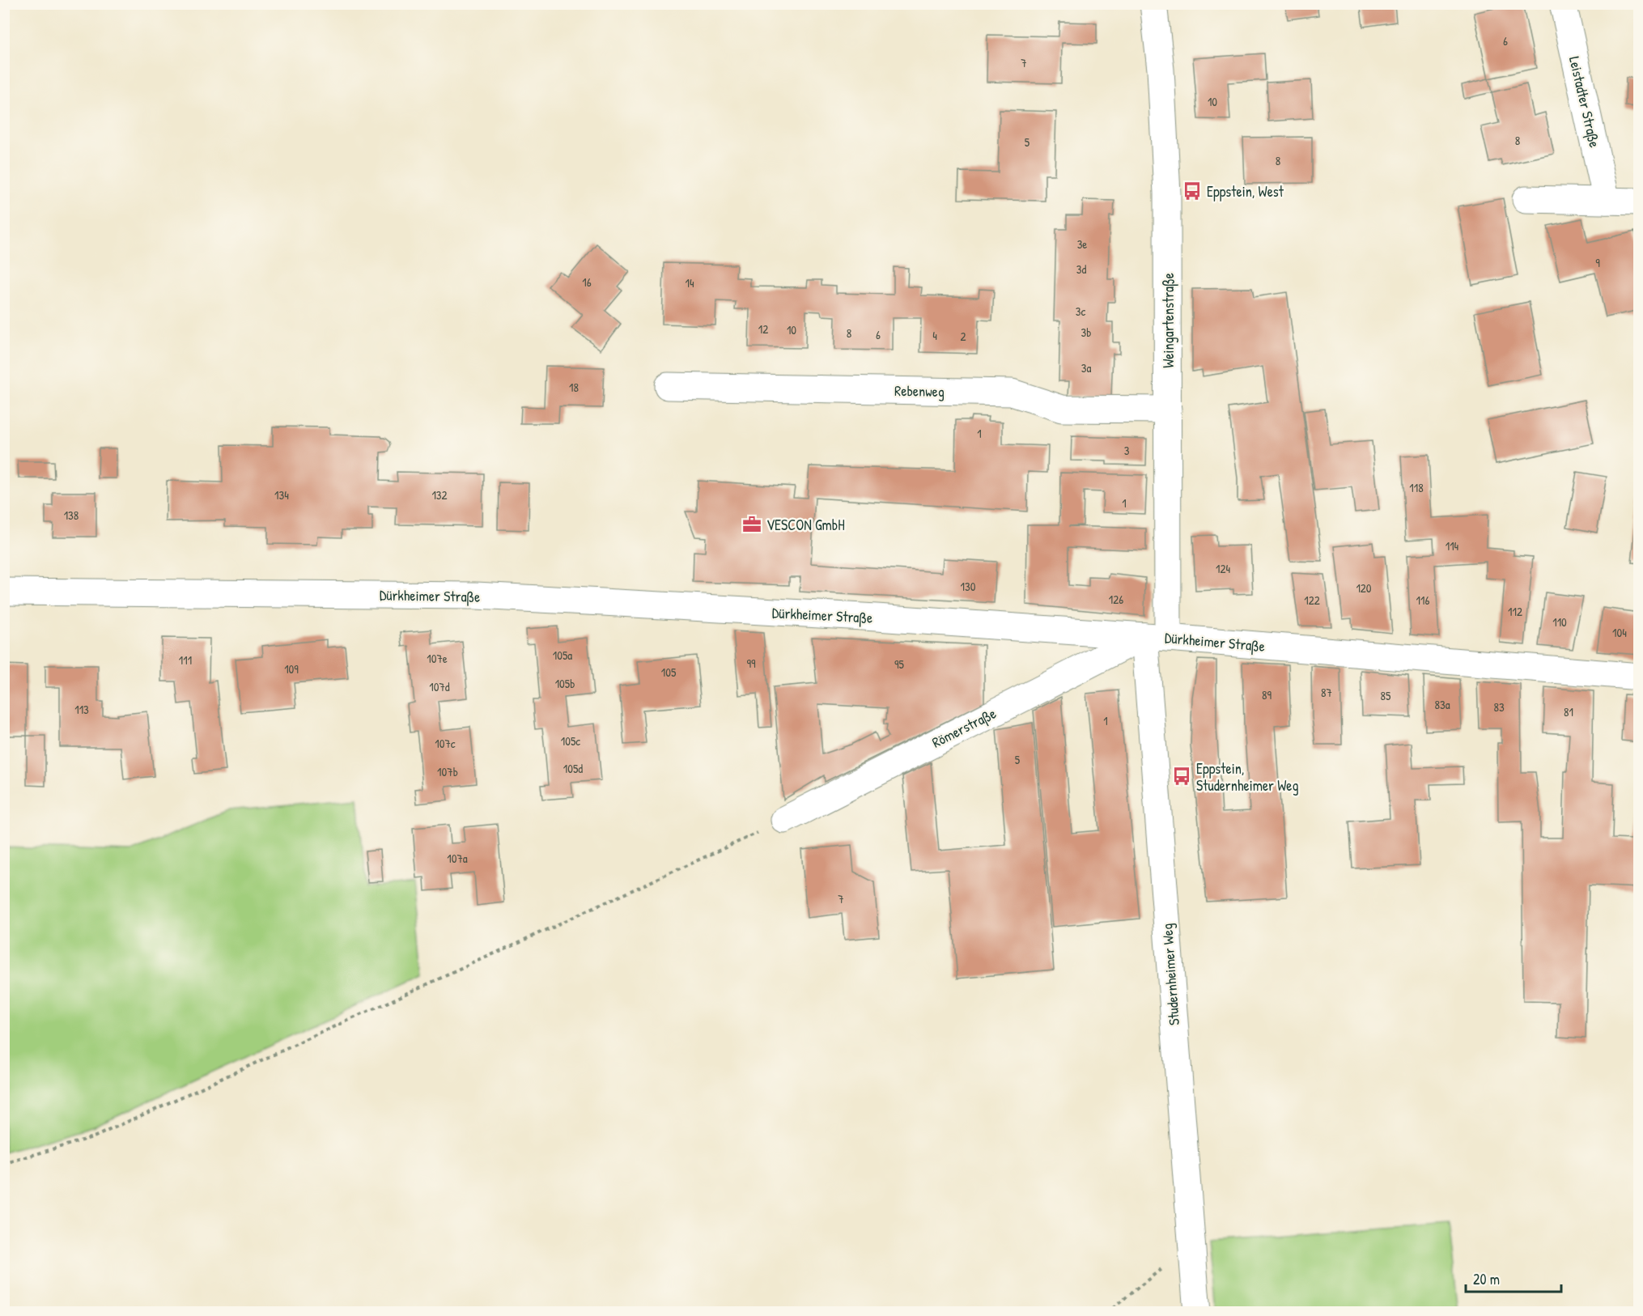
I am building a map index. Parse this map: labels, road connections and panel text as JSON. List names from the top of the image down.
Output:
{
  "streets": {
    "street": [
      "Leistadter Straße",
      "Weingartenstraße",
      "Rebenweg",
      "Dürkheimer Straße",
      "Römerstraße",
      "Studernheimer Weg"
    ]
  },
  "crossings": [
    ["Weingartenstraße", "Rebenweg"],
    ["Weingartenstraße", "Dürkheimer Straße"],
    ["Weingartenstraße", "Römerstraße"],
    ["Weingartenstraße", "Studernheimer Weg"],
    ["Dürkheimer Straße", "Römerstraße"],
    ["Dürkheimer Straße", "Studernheimer Weg"],
    ["Römerstraße", "Studernheimer Weg"]
  ],
  "places": {
    "bus stop": ["Eppstein, West", "Eppstein, Studernheimer Weg"],
    "office": ["VESCON GmbH"]
  },
  "house_numbers": [
    "6",
    "7",
    "10",
    "8",
    "5",
    "8",
    "3e",
    "9",
    "3d",
    "16",
    "14",
    "3c",
    "12",
    "10",
    "3b",
    "8",
    "6",
    "4",
    "2",
    "3a",
    "18",
    "1",
    "3",
    "118",
    "134",
    "132",
    "1",
    "138",
    "114",
    "124",
    "130",
    "120",
    "126",
    "122",
    "116",
    "112",
    "110",
    "104",
    "105a",
    "107e",
    "111",
    "99",
    "95",
    "109",
    "105",
    "105b",
    "107d",
    "87",
    "89",
    "85",
    "83a",
    "83",
    "113",
    "81",
    "1",
    "105c",
    "107c",
    "5",
    "105d",
    "107b",
    "107a",
    "7"
  ],
  "scale_bar": "20 m"
}
